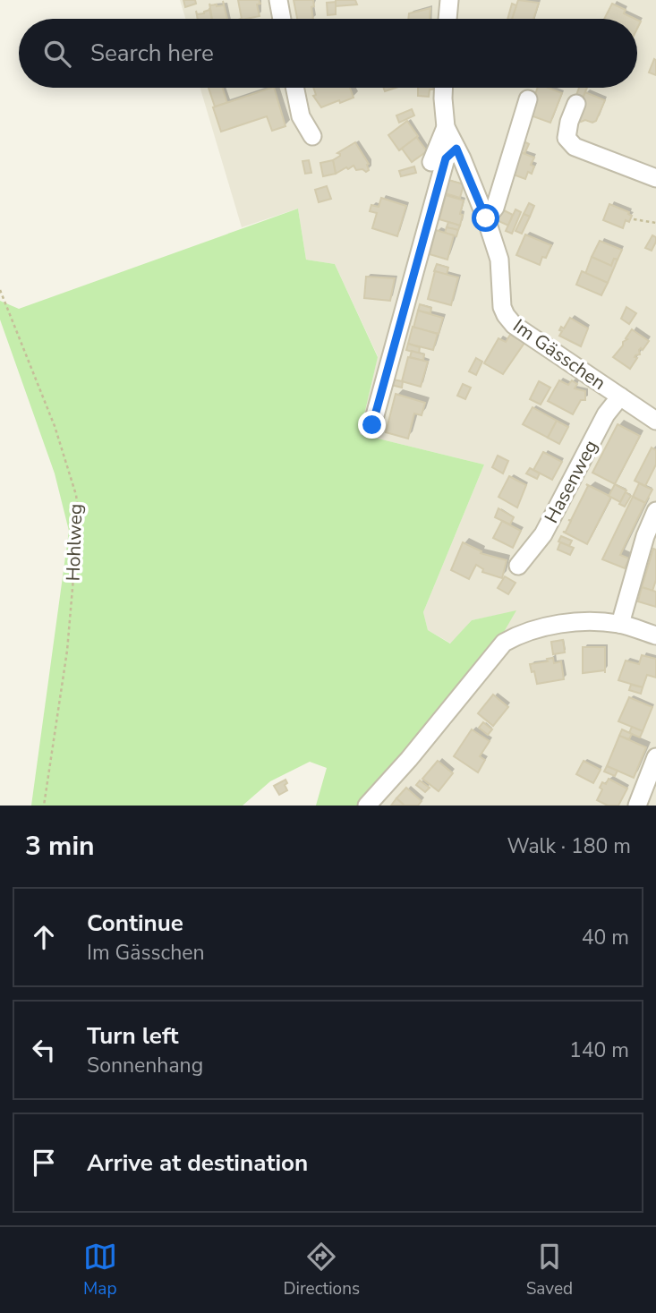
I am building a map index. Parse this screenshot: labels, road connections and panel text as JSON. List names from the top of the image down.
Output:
{
  "streets": {
    "street": ["Im Gässchen", "Hasenweg"],
    "path": ["Hohlweg"]
  },
  "crossings": [
    ["Im Gässchen", "Hasenweg"]
  ],
  "page": {
    "search": "Search here",
    "heading": ["3 min", "Walk · 180 m"],
    "list": [
      ["Continue", "Im Gässchen", "40 m"],
      ["Turn left", "Sonnenhang", "140 m"],
      "Arrive at destination"
    ],
    "nav": ["Map", "Directions", "Saved"]
  }
}
